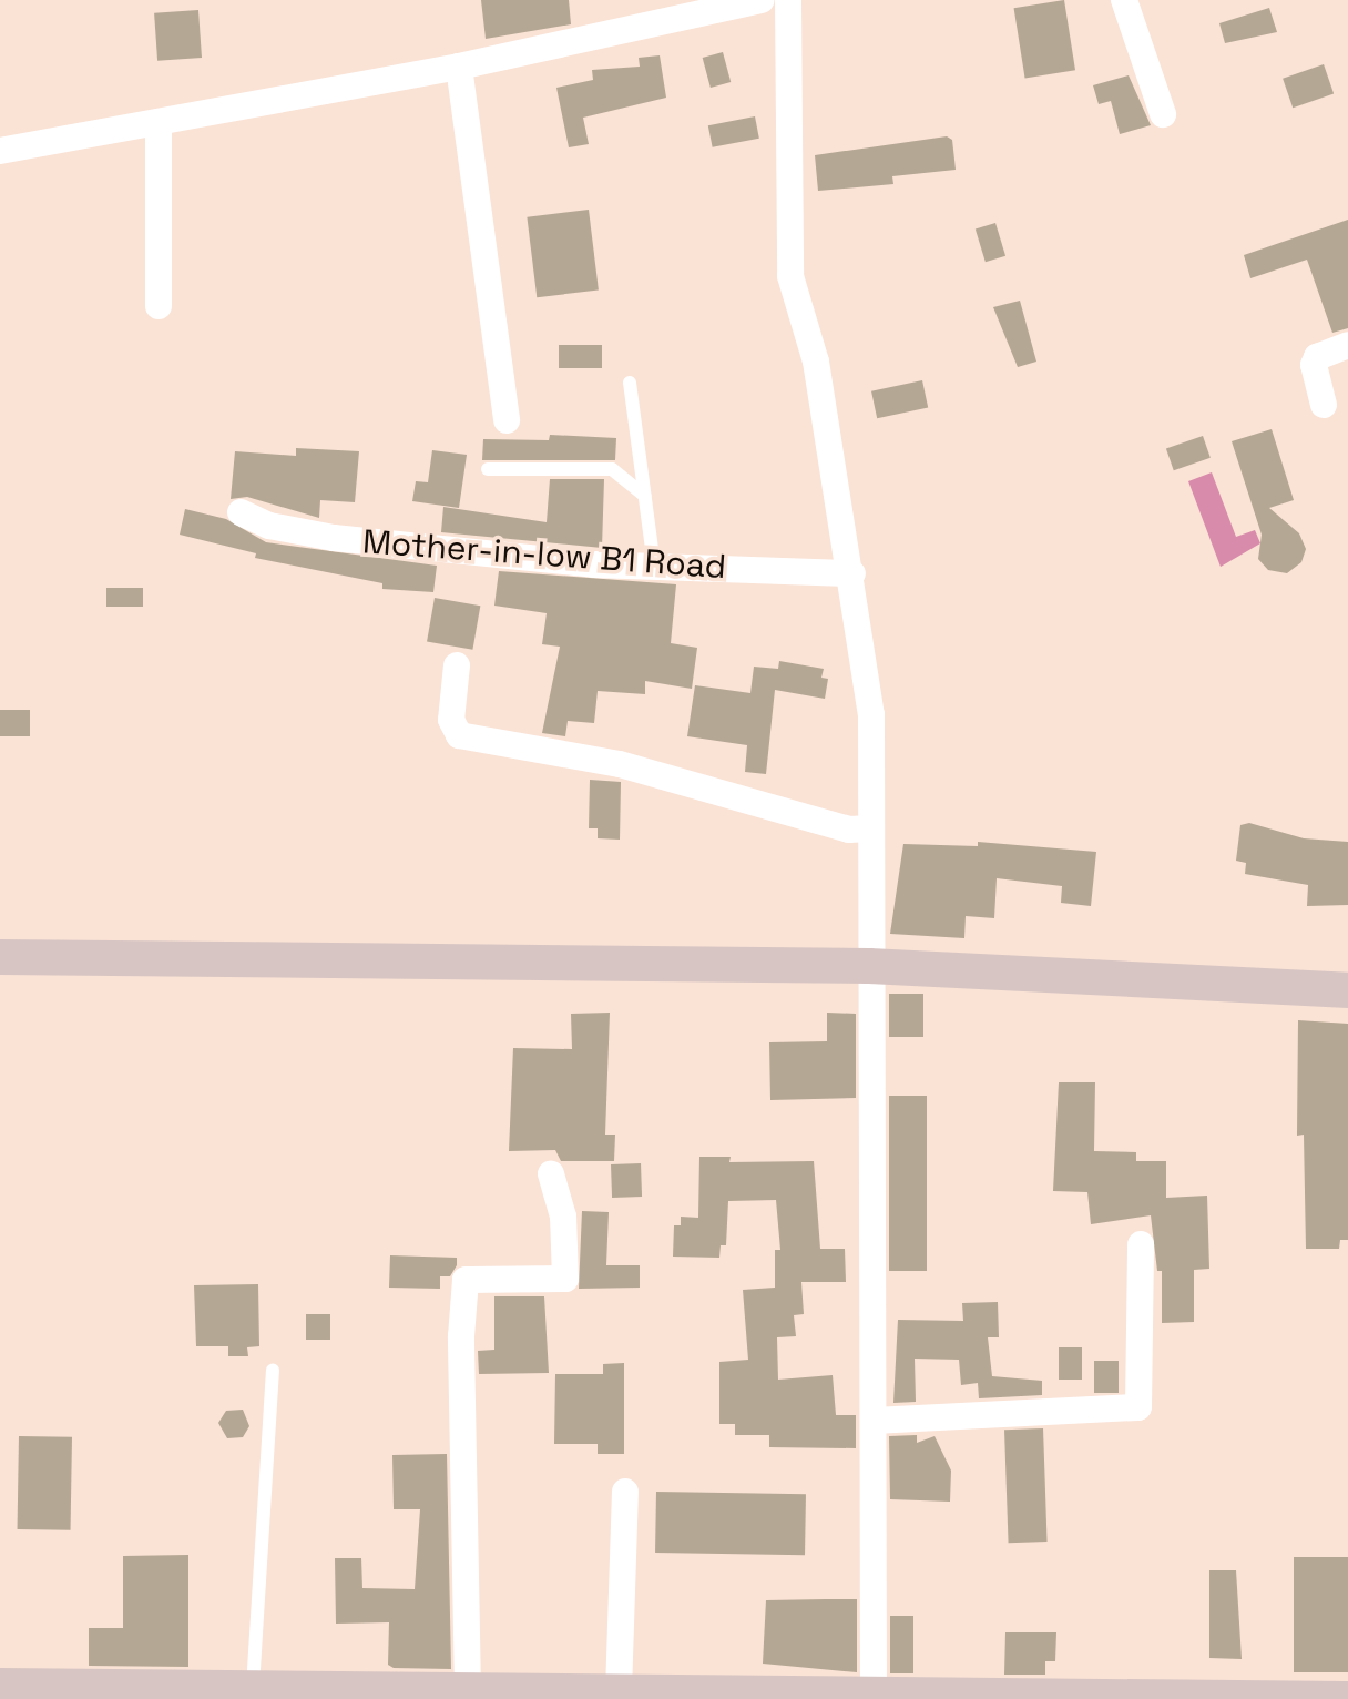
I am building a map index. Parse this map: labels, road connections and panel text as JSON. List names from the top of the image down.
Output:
{
  "streets": {
    "street": ["Mother-in-low B1 Road"]
  }
}
